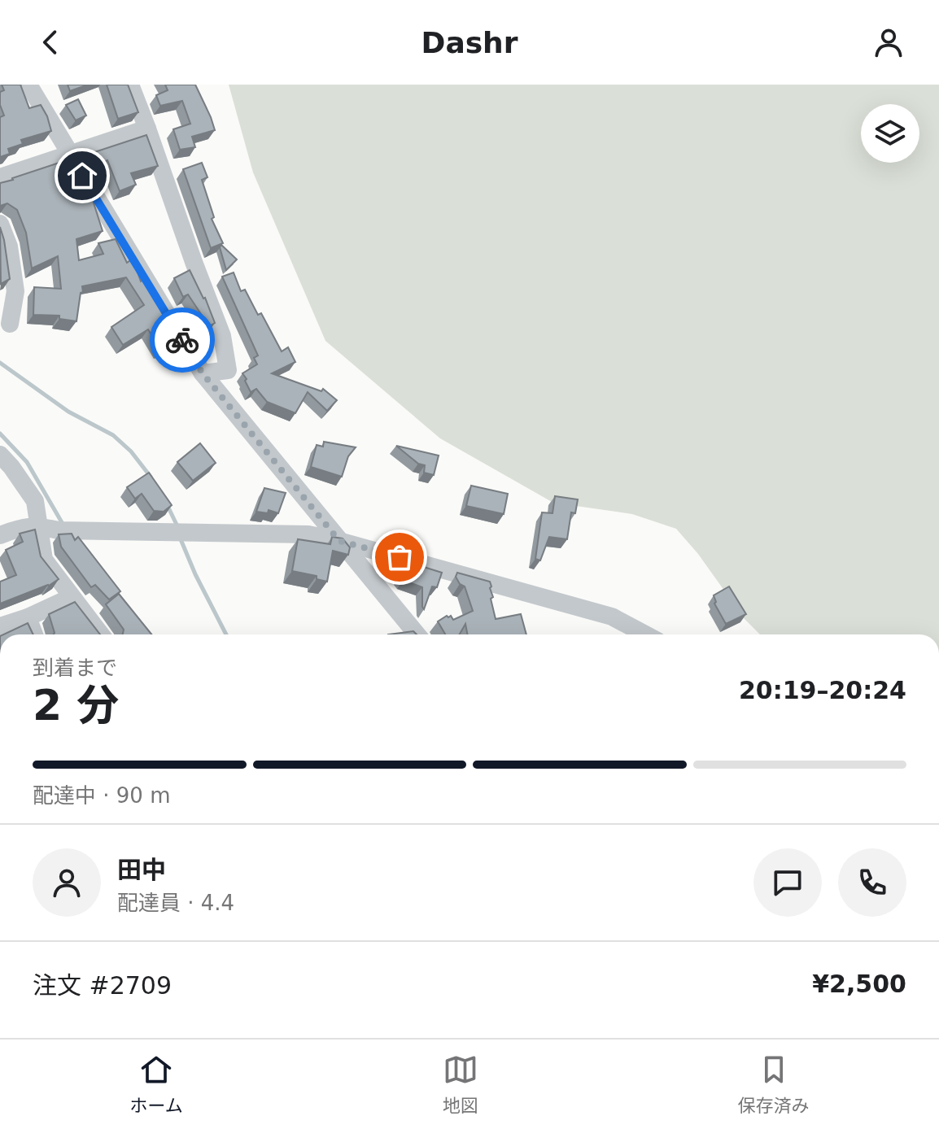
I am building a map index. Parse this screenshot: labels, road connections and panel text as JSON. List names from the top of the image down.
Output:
{
  "page": {
    "header": "Dashr",
    "heading": ["2 分", "到着まで", "20:19–20:24"],
    "panel": [
      "田中",
      "配達員 · 4.4",
      "注文 #2709",
      "¥2,500"
    ],
    "bar": "配達中 · 90 m",
    "tabs": ["ホーム", "地図", "保存済み"]
  }
}
